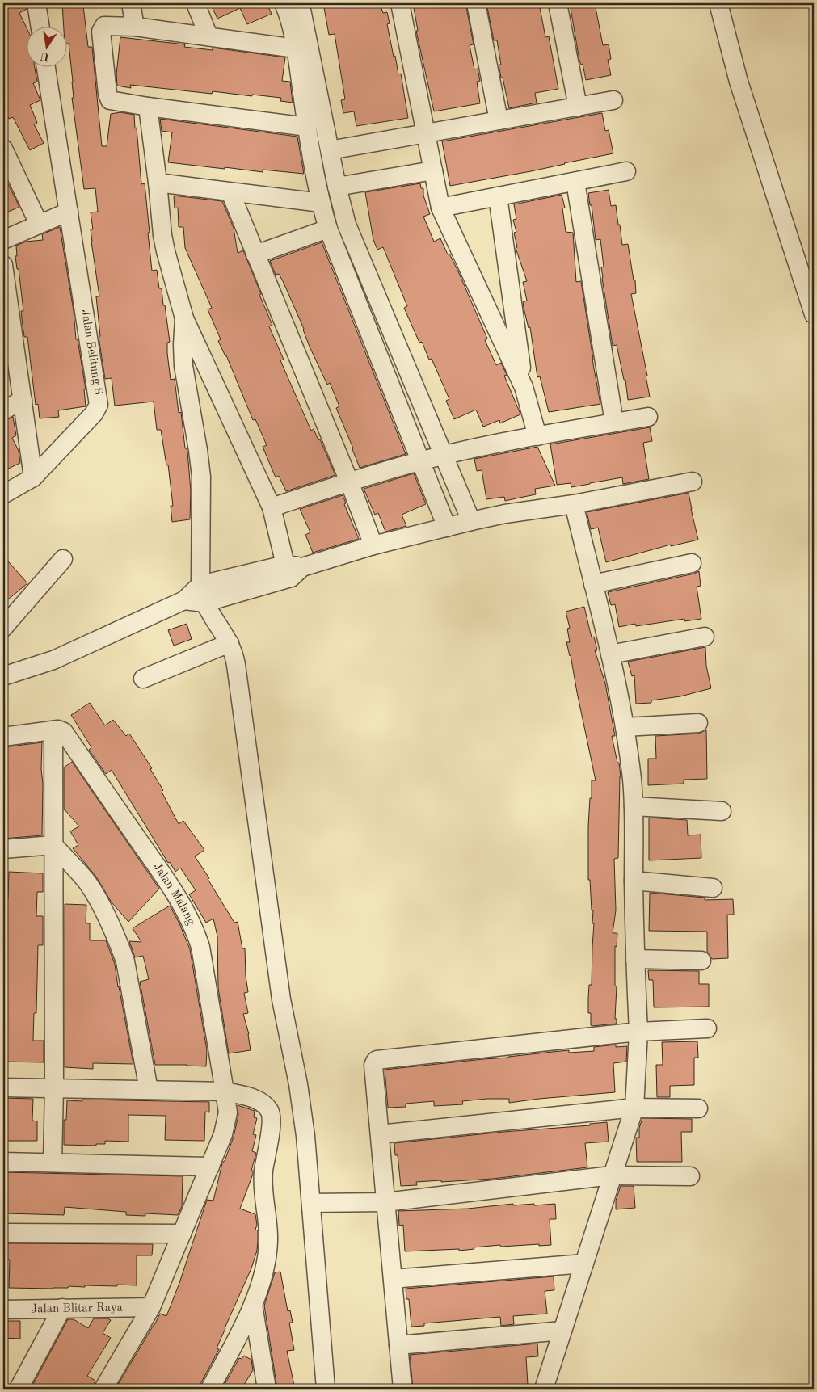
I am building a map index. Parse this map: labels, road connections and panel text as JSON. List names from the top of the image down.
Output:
{
  "streets": {
    "street": ["Jalan Belitung 8", "Jalan Malang", "Jalan Blitar Raya"]
  },
  "crossings": [
    ["Jalan Malang", "Jalan Blitar Raya"]
  ],
  "north": "bottom"
}
